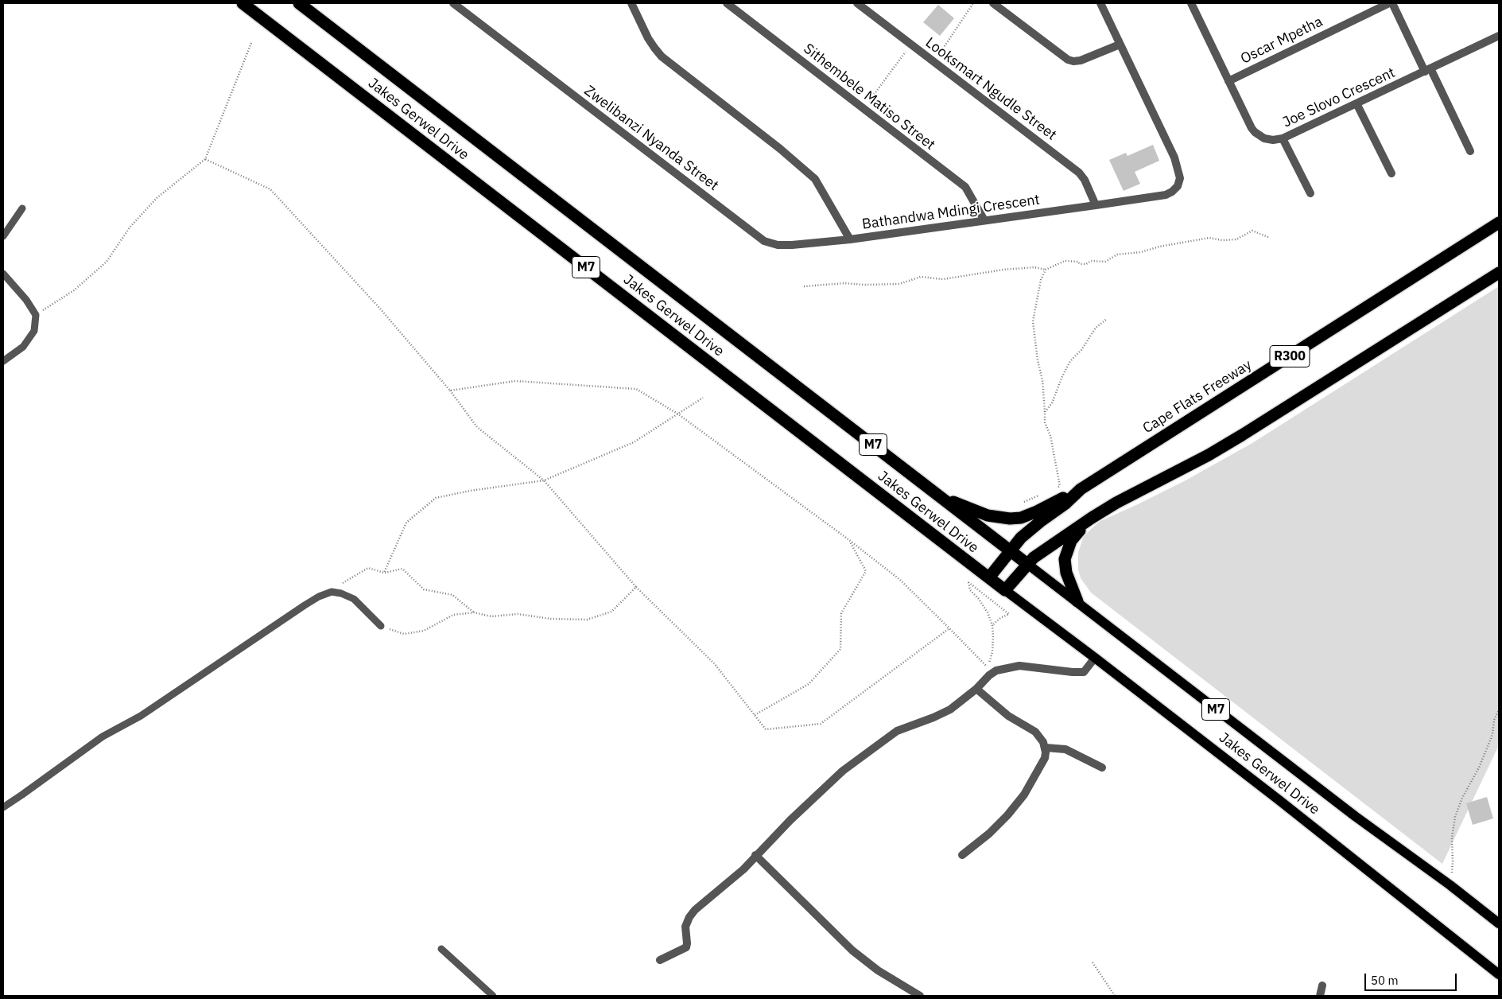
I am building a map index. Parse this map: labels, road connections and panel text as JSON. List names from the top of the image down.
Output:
{
  "streets": {
    "highway": [
      "Jakes Gerwel Drive",
      "M7",
      "R300",
      "Cape Flats Freeway"
    ],
    "street": [
      "Oscar Mpetha",
      "Looksmart Ngudle Street",
      "Sithembele Matiso Street",
      "Joe Slovo Crescent",
      "Zwelibanzi Nyanda Street",
      "Bathandwa Mdingi Crescent"
    ]
  },
  "crossings": [
    ["Oscar Mpetha", "Joe Slovo Crescent"],
    ["Looksmart Ngudle Street", "Bathandwa Mdingi Crescent"],
    ["Sithembele Matiso Street", "Bathandwa Mdingi Crescent"],
    ["Jakes Gerwel Drive", "Cape Flats Freeway"],
    ["Zwelibanzi Nyanda Street", "Bathandwa Mdingi Crescent"]
  ],
  "scale_bar": "50 m"
}
